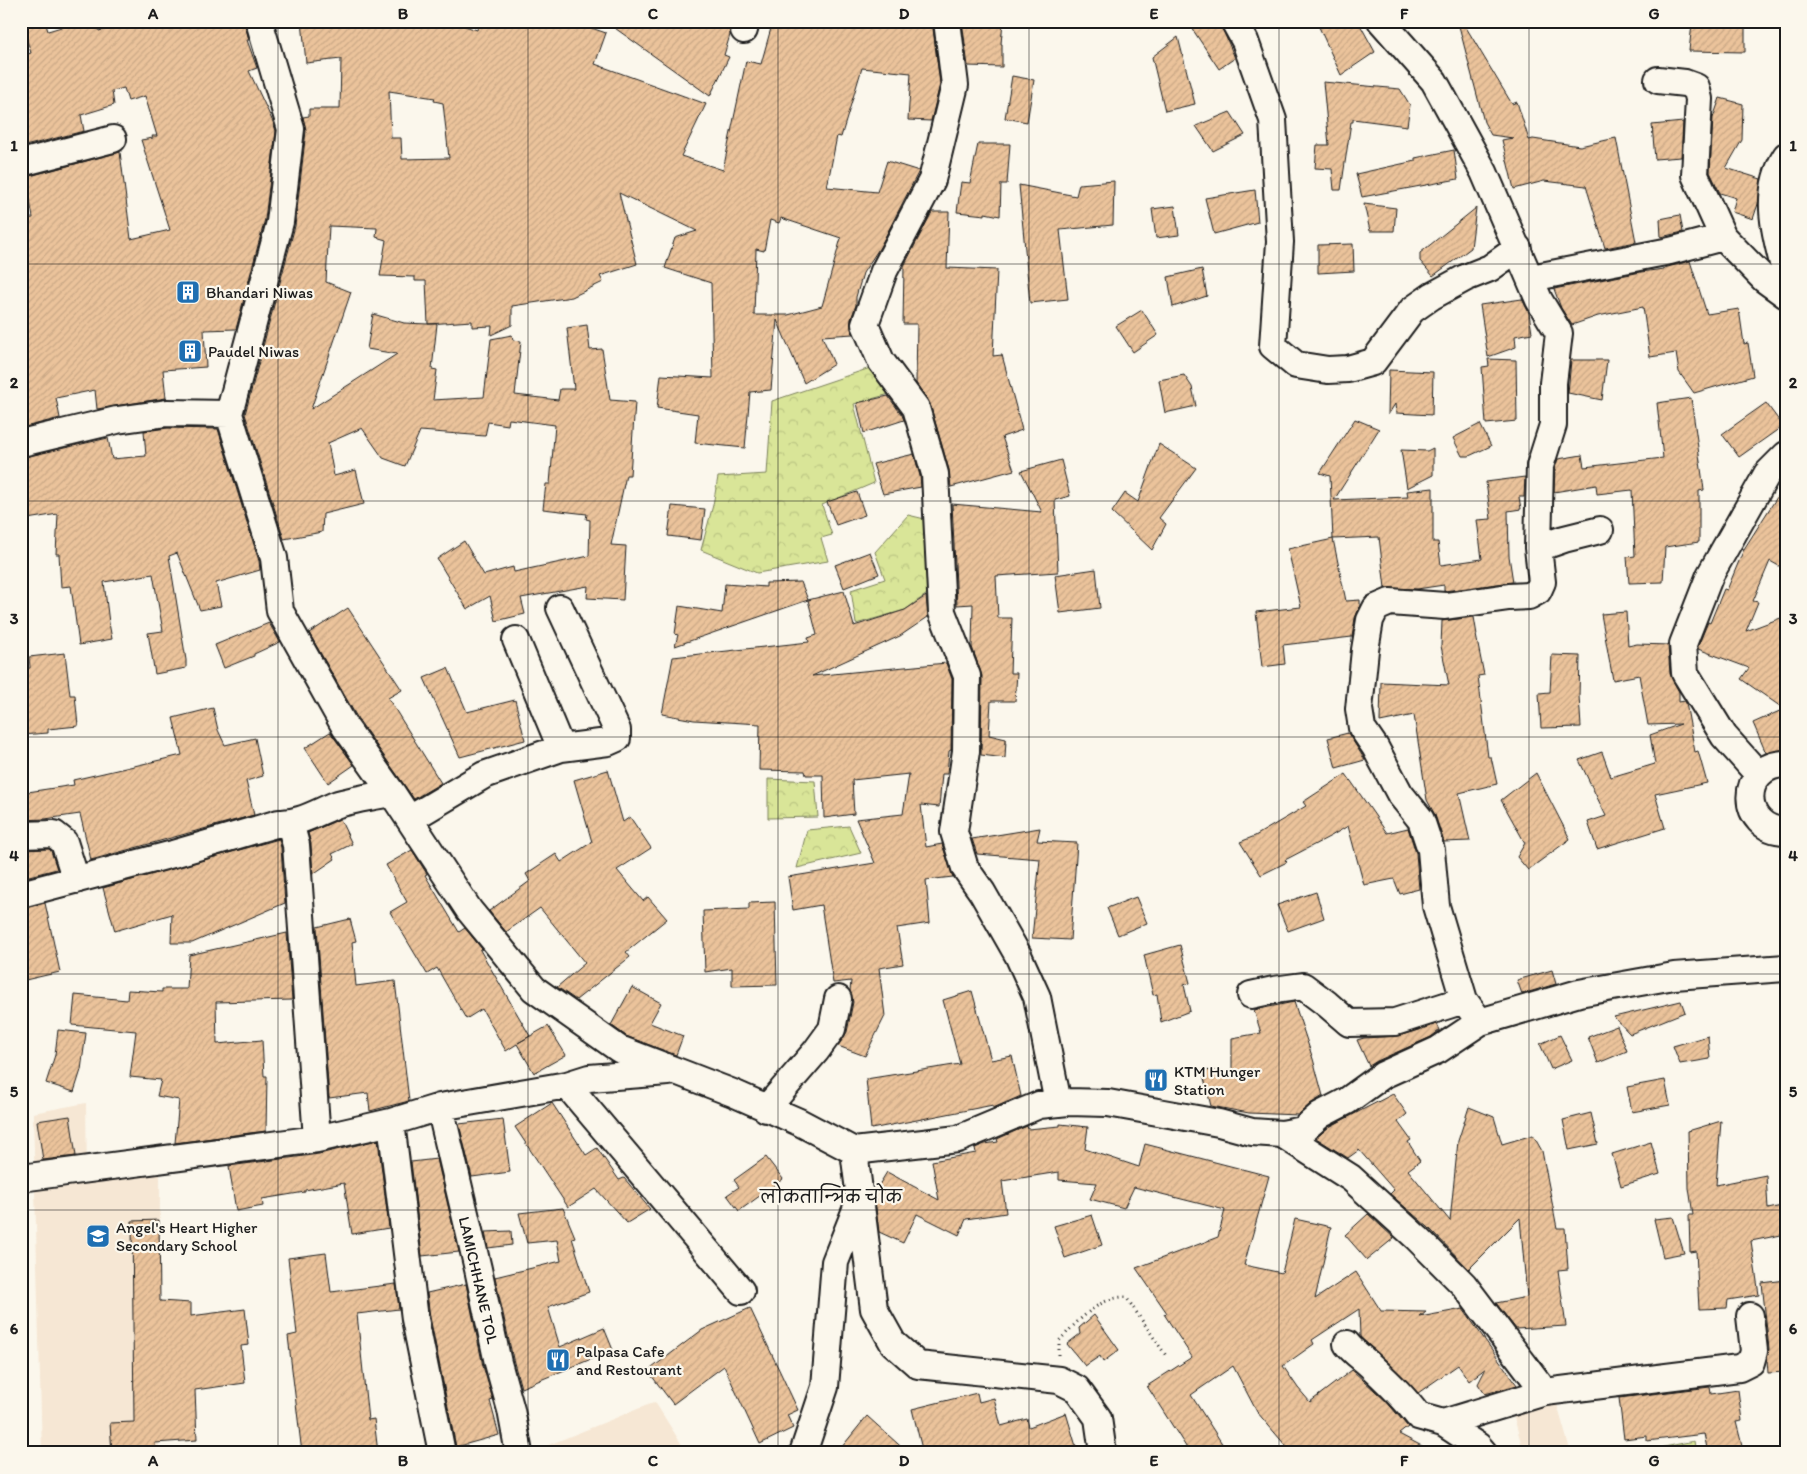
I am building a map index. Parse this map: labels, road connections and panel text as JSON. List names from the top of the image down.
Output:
{
  "streets": {
    "street": ["LAMICHHANE TOL"]
  },
  "districts": ["लोकतान्त्रिक चोक"],
  "places": {
    "building": ["Bhandari Niwas", "Paudel Niwas"],
    "restaurant": ["KTM Hunger Station", "Palpasa Cafe and Restourant"],
    "school or university": ["Angel's Heart Higher Secondary School"]
  },
  "grid": {
    "columns": [
      "A",
      "B",
      "C",
      "D",
      "E",
      "F",
      "G"
    ],
    "rows": [
      "1",
      "2",
      "3",
      "4",
      "5",
      "6"
    ]
  }
}
